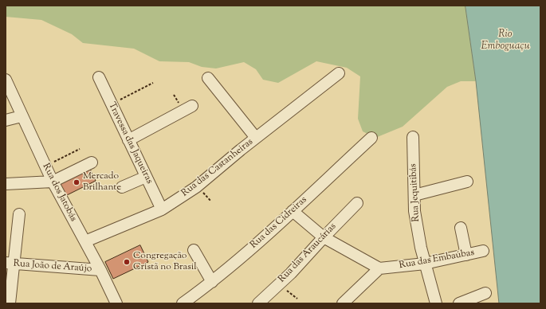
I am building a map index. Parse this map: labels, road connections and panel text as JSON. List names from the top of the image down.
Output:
{
  "streets": {
    "street": [
      "Travessa das Jaqueiras",
      "Rua das Castanheiras",
      "Rua dos Jatobás",
      "Rua Jequitibás",
      "Rua das Cidreiras",
      "Rua das Araucárias",
      "Rua das Embaúbas",
      "Rua João de Araújo"
    ]
  },
  "crossings": [
    ["Travessa das Jaqueiras", "Rua das Castanheiras"],
    ["Rua das Castanheiras", "Rua dos Jatobás"],
    ["Rua dos Jatobás", "Rua João de Araújo"],
    ["Rua Jequitibás", "Rua das Embaúbas"]
  ],
  "water": ["Rio Emboguaçu"],
  "places": ["Mercado Brilhante", "Congregação Cristã no Brasil"]
}
